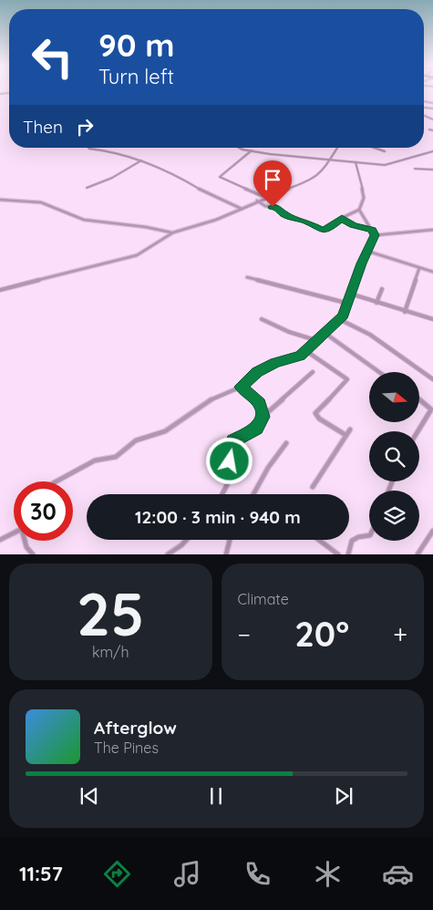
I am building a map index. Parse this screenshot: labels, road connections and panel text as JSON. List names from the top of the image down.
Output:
{
  "north": "right",
  "page": {
    "turn": ["90 m", "Turn left"],
    "then": "Then",
    "limit": "30",
    "trip": "12:00 · 3 min · 940 m",
    "tile": [
      ["25", "km/h"],
      "Climate"
    ],
    "heat": ["−", "20°", "+"],
    "song": ["Afterglow", "The Pines"],
    "tabs": "11:57"
  }
}
